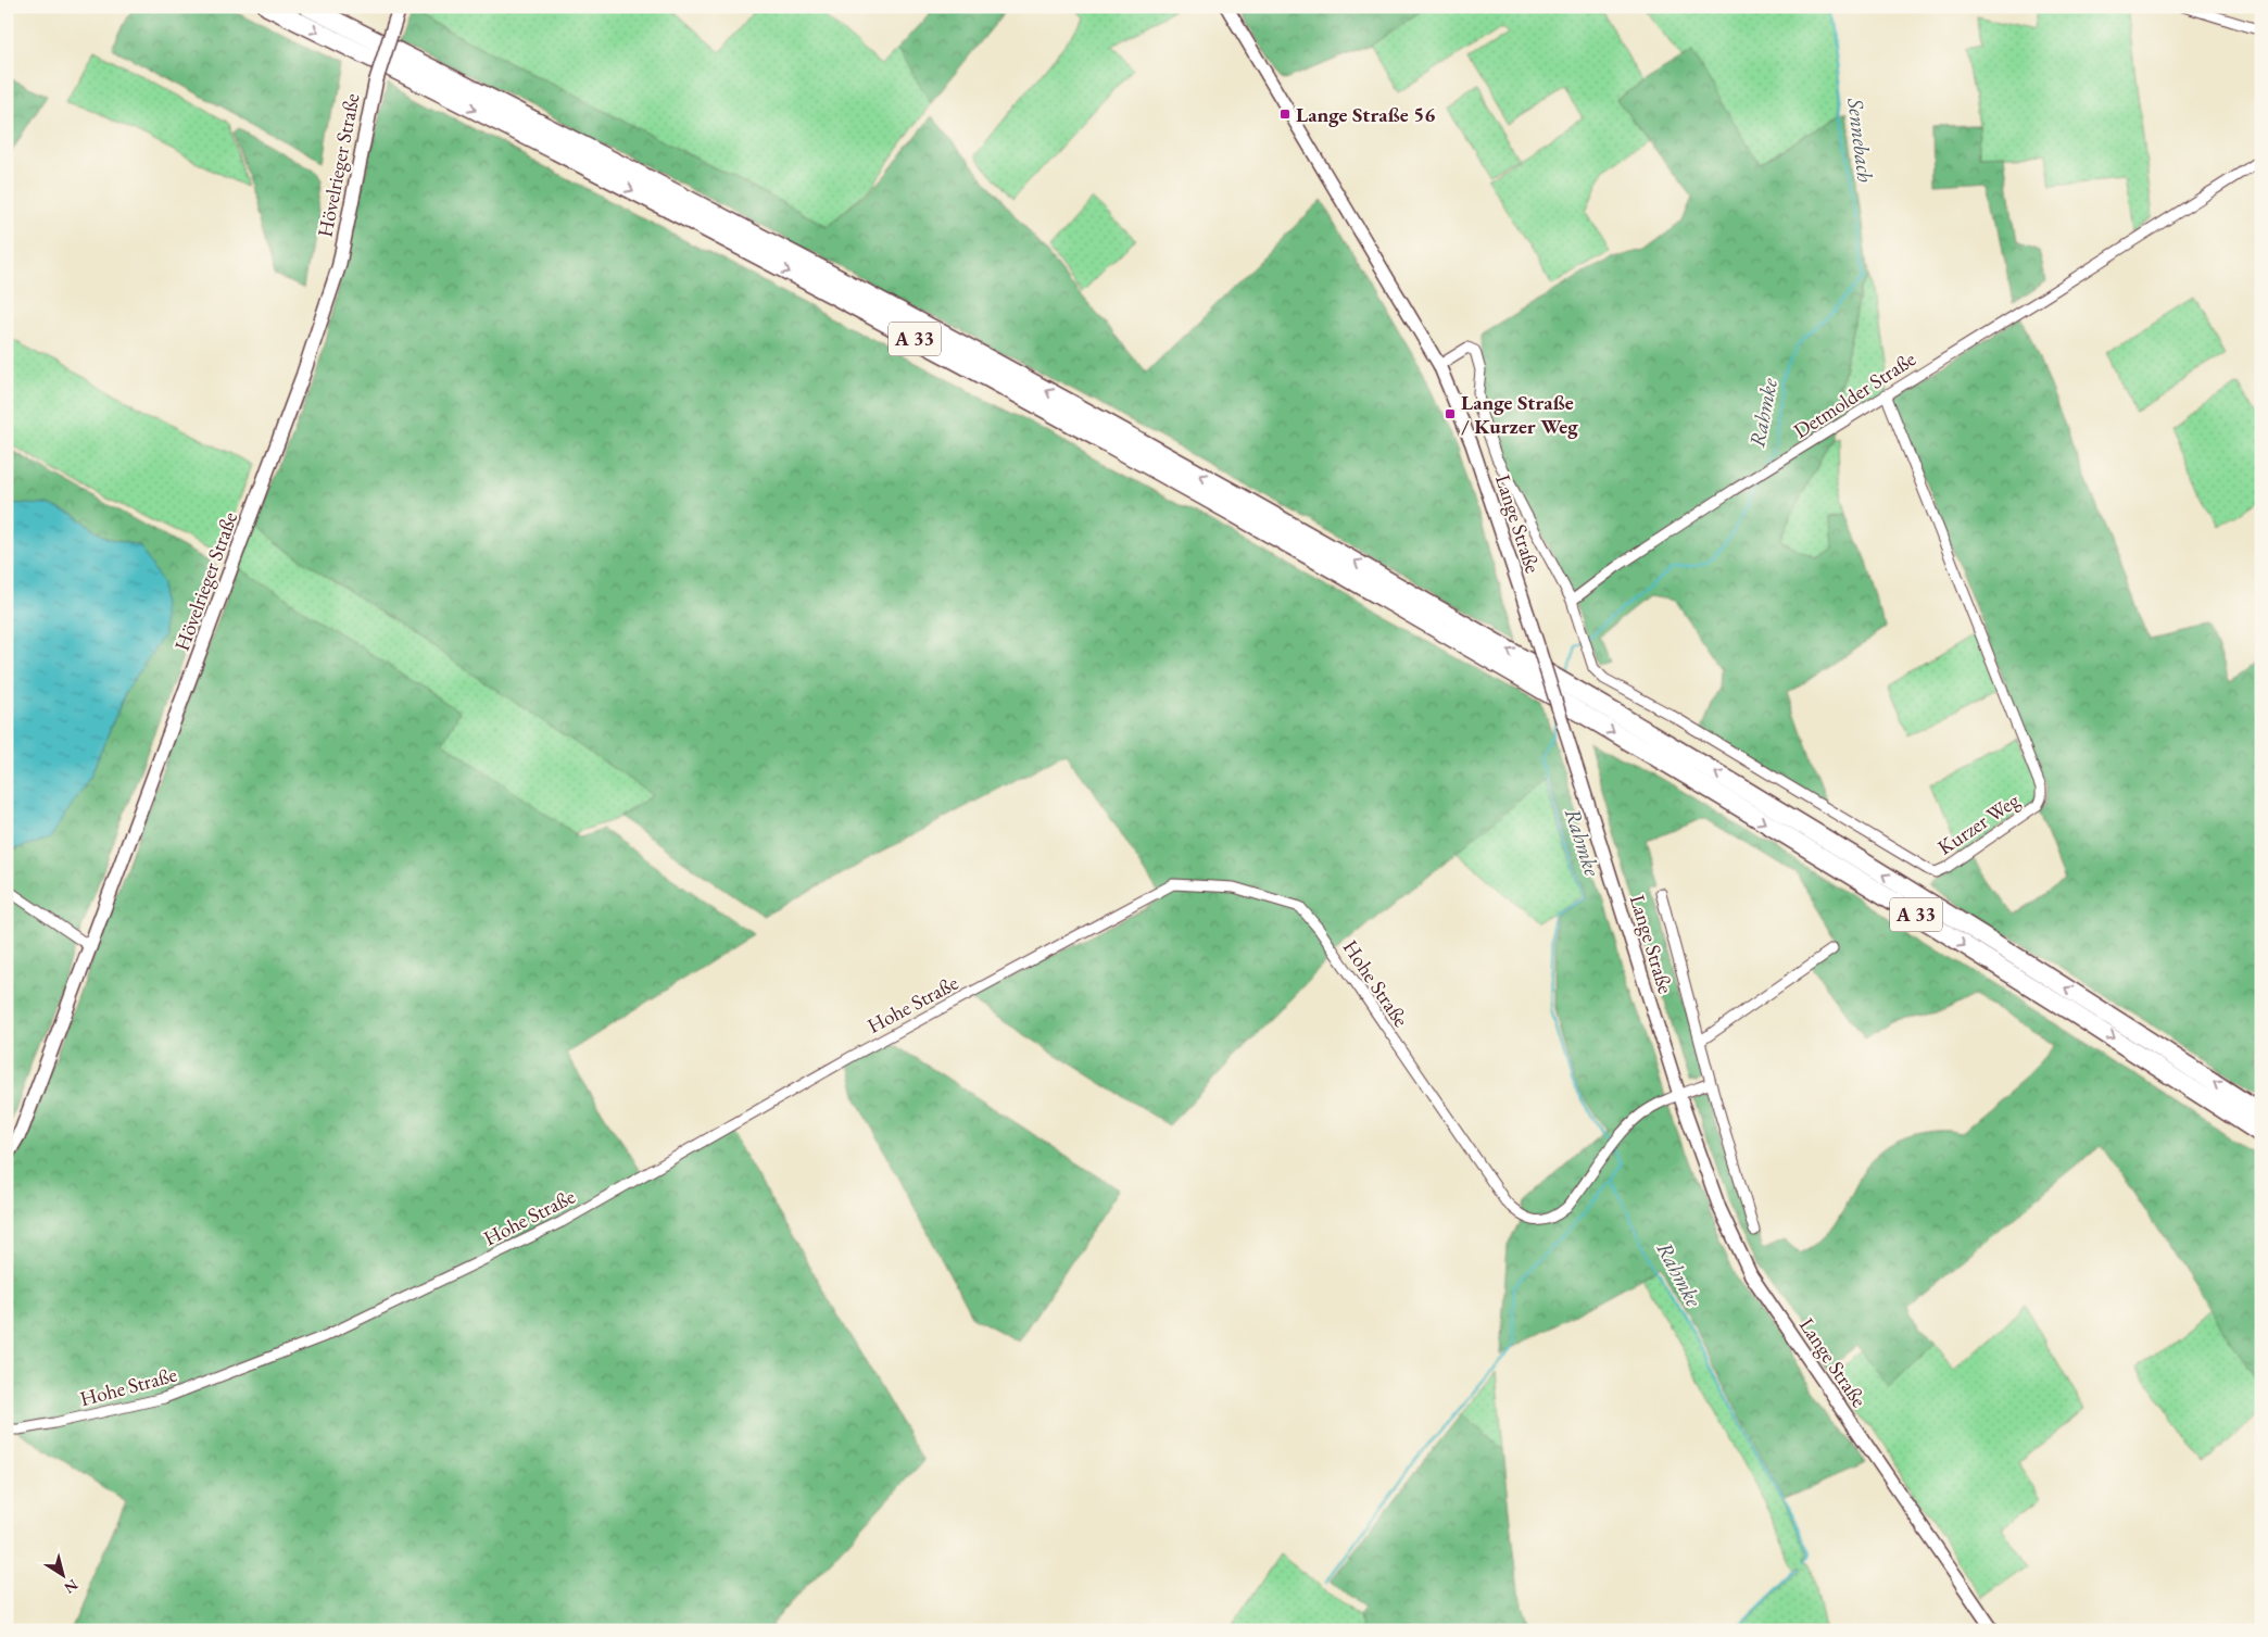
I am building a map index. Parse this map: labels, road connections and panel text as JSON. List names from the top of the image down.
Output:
{
  "streets": {
    "highway": ["A 33"],
    "main road": ["Hövelrieger Straße"],
    "street": [
      "Detmolder Straße",
      "Lange Straße",
      "Kurzer Weg",
      "Hohe Straße"
    ]
  },
  "crossings": [
    ["Detmolder Straße", "Kurzer Weg"],
    ["Lange Straße", "Hohe Straße"]
  ],
  "water": ["Sennebach", "Rahmke"],
  "places": {
    "transit": ["Lange Straße 56", "Lange Straße / Kurzer Weg"]
  },
  "north": "bottom right"
}
